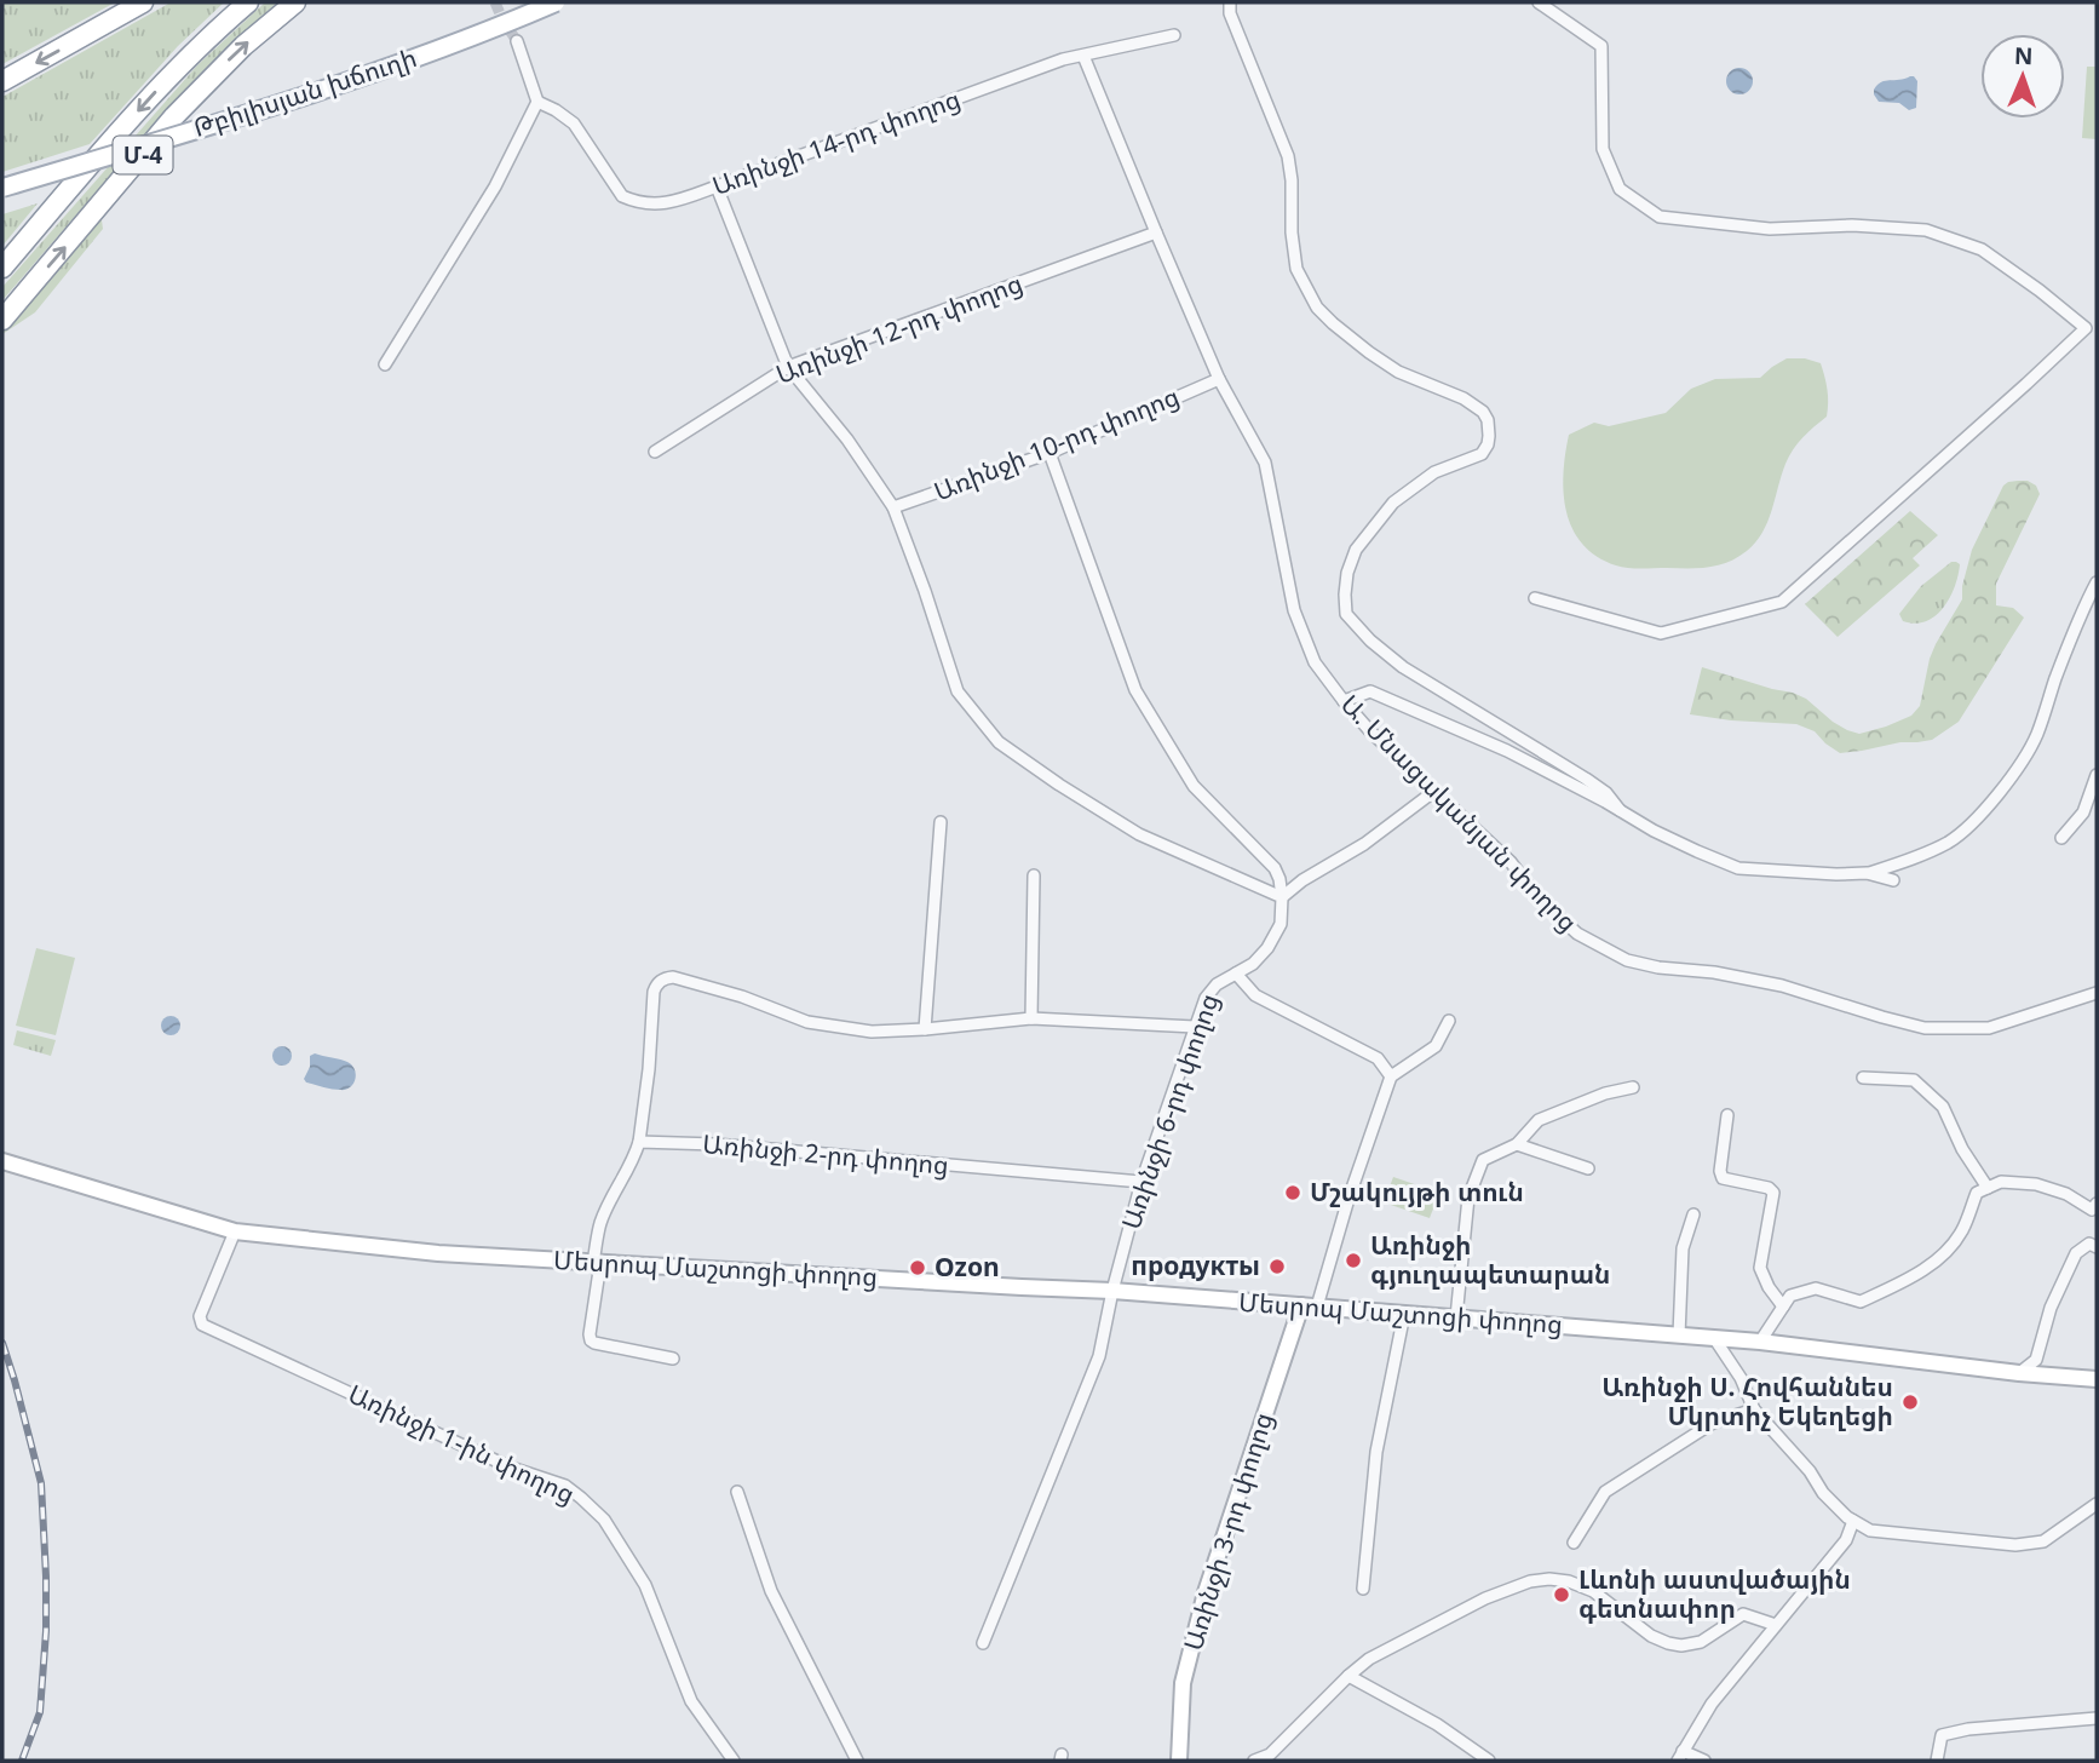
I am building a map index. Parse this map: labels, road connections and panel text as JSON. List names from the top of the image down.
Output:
{
  "streets": {
    "highway": ["Մ-4"],
    "main road": ["Թբիլիսյան խճուղի"],
    "street": [
      "Առինջի 14-րդ փողոց",
      "Առինջի 12-րդ փողոց",
      "Առինջի 10-րդ փողոց",
      "Ա. Մնացականյան փողոց",
      "Առինջի 6-րդ փողոց",
      "Առինջի 2-րդ փողոց",
      "Մեսրոպ Մաշտոցի փողոց",
      "Առինջի 1-ին փողոց",
      "Առինջի 3-րդ փողոց"
    ]
  },
  "crossings": [
    ["Առինջի 14-րդ փողոց", "Ա. Մնացականյան փողոց"],
    ["Առինջի 12-րդ փողոց", "Ա. Մնացականյան փողոց"],
    ["Առինջի 10-րդ փողոց", "Ա. Մնացականյան փողոց"],
    ["Առինջի 6-րդ փողոց", "Առինջի 2-րդ փողոց"],
    ["Առինջի 6-րդ փողոց", "Մեսրոպ Մաշտոցի փողոց"],
    ["Մեսրոպ Մաշտոցի փողոց", "Առինջի 1-ին փողոց"],
    ["Մեսրոպ Մաշտոցի փողոց", "Առինջի 3-րդ փողոց"]
  ],
  "places": [
    "Մշակույթի տուն",
    "Առինջի գյուղապետարան",
    "продукты",
    "Ozon",
    "Առինջի Ս. Հովհաննես Մկրտիչ Եկեղեցի",
    "Լևոնի աստվածային գետնափոր"
  ],
  "north": "top"
}
